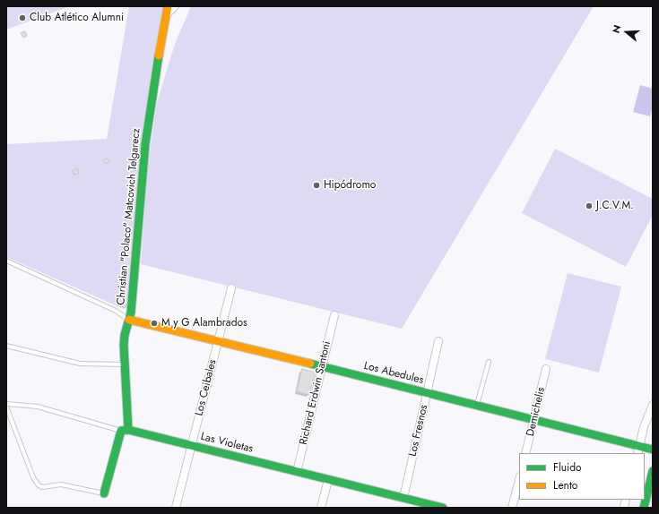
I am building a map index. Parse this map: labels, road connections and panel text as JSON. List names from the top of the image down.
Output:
{
  "streets": {
    "main road": ["Christian \"Polaco\" Matcovich Telgarecz", "Los Abedules", "Las Violetas"],
    "street": [
      "Los Ceibales",
      "Richard Erdwin Santoni",
      "Demichelis",
      "Los Fresnos"
    ]
  },
  "crossings": [
    ["Christian \"Polaco\" Matcovich Telgarecz", "Los Abedules"],
    ["Christian \"Polaco\" Matcovich Telgarecz", "Las Violetas"],
    ["Los Abedules", "Los Ceibales"],
    ["Los Abedules", "Richard Erdwin Santoni"],
    ["Los Abedules", "Demichelis"],
    ["Los Abedules", "Los Fresnos"],
    ["Los Ceibales", "Las Violetas"],
    ["Richard Erdwin Santoni", "Las Violetas"],
    ["Los Fresnos", "Las Violetas"]
  ],
  "places": [
    "Club Atlético Alumni",
    "Hipódromo",
    "J.C.V.M.",
    "M y G Alambrados"
  ],
  "legend": ["Fluido", "Lento"],
  "north": "left"
}
